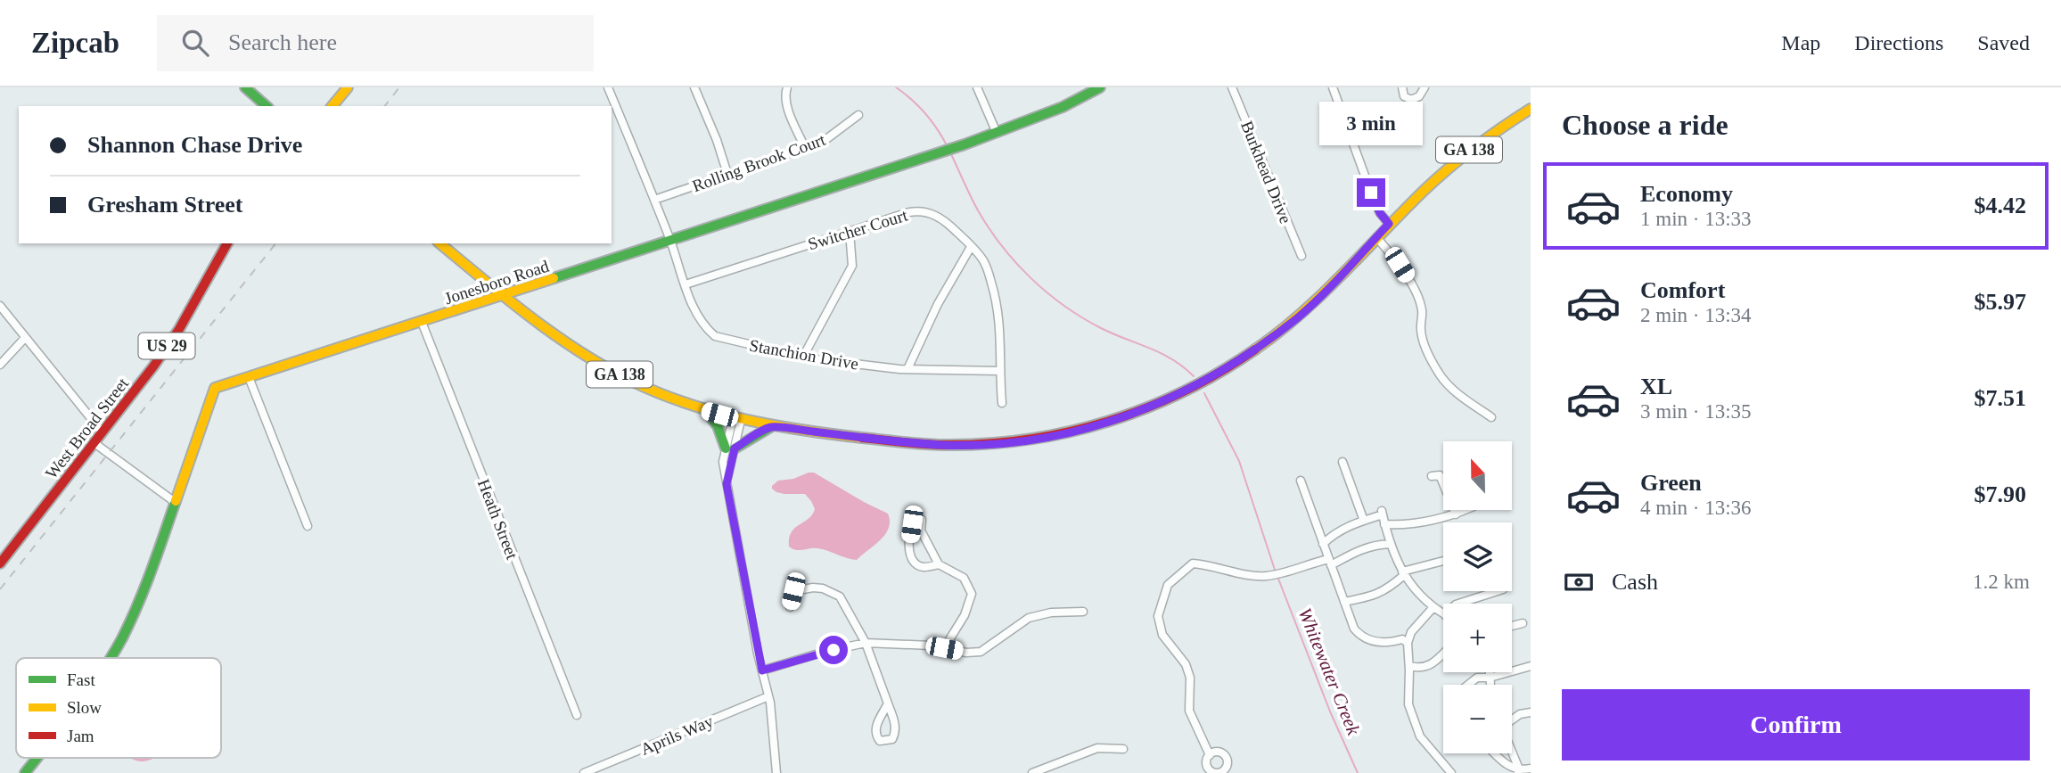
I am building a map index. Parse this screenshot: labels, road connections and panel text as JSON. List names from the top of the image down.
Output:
{
  "streets": {
    "main road": [
      "GA 138",
      "Jonesboro Road",
      "US 29",
      "West Broad Street"
    ],
    "street": [
      "Rolling Brook Court",
      "Burkhead Drive",
      "Switcher Court",
      "Stanchion Drive",
      "Heath Street",
      "Aprils Way"
    ]
  },
  "crossings": [
    ["GA 138", "Jonesboro Road"],
    ["Rolling Brook Court", "Stanchion Drive"],
    ["Switcher Court", "Stanchion Drive"],
    ["Jonesboro Road", "Stanchion Drive"],
    ["Jonesboro Road", "Heath Street"]
  ],
  "water": ["Whitewater Creek"],
  "legend": ["Fast", "Slow", "Jam"],
  "north": "top",
  "page": {
    "header": "Zipcab",
    "search": "Search here",
    "nav": ["Map", "Directions", "Saved"],
    "heading": "Choose a ride",
    "bubble": "3 min",
    "banner": ["Shannon Chase Drive", "Gresham Street"],
    "list": [
      {
        "name": "Economy",
        "note": "1 min · 13:33",
        "value": "$4.42"
      },
      {
        "name": "Comfort",
        "note": "2 min · 13:34",
        "value": "$5.97"
      },
      {
        "name": "XL",
        "note": "3 min · 13:35",
        "value": "$7.51"
      },
      {
        "name": "Green",
        "note": "4 min · 13:36",
        "value": "$7.90"
      }
    ],
    "map_buttons": ["+", "−"],
    "pay": ["Cash", "1.2 km"],
    "buttons": "Confirm"
  }
}
